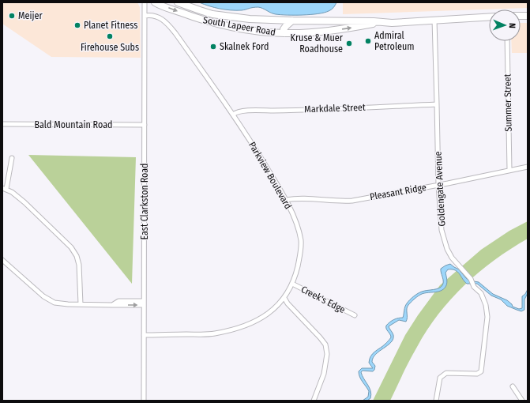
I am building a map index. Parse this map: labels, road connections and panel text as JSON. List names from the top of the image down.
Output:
{
  "streets": {
    "main road": ["South Lapeer Road"],
    "street": [
      "Summer Street",
      "Markdale Street",
      "Bald Mountain Road",
      "Parkview Boulevard",
      "Goldengate Avenue",
      "Pleasant Ridge",
      "East Clarkston Road",
      "Creek's Edge"
    ]
  },
  "crossings": [
    ["South Lapeer Road", "Goldengate Avenue"],
    ["Summer Street", "Pleasant Ridge"],
    ["Markdale Street", "Parkview Boulevard"],
    ["Markdale Street", "Goldengate Avenue"],
    ["Bald Mountain Road", "East Clarkston Road"],
    ["Parkview Boulevard", "Pleasant Ridge"],
    ["Parkview Boulevard", "East Clarkston Road"],
    ["Parkview Boulevard", "Creek's Edge"],
    ["Goldengate Avenue", "Pleasant Ridge"]
  ],
  "places": [
    "Meijer",
    "Planet Fitness",
    "Firehouse Subs",
    "Admiral Petroleum",
    "Kruse & Muer Roadhouse",
    "Skalnek Ford"
  ],
  "north": "right"
}
